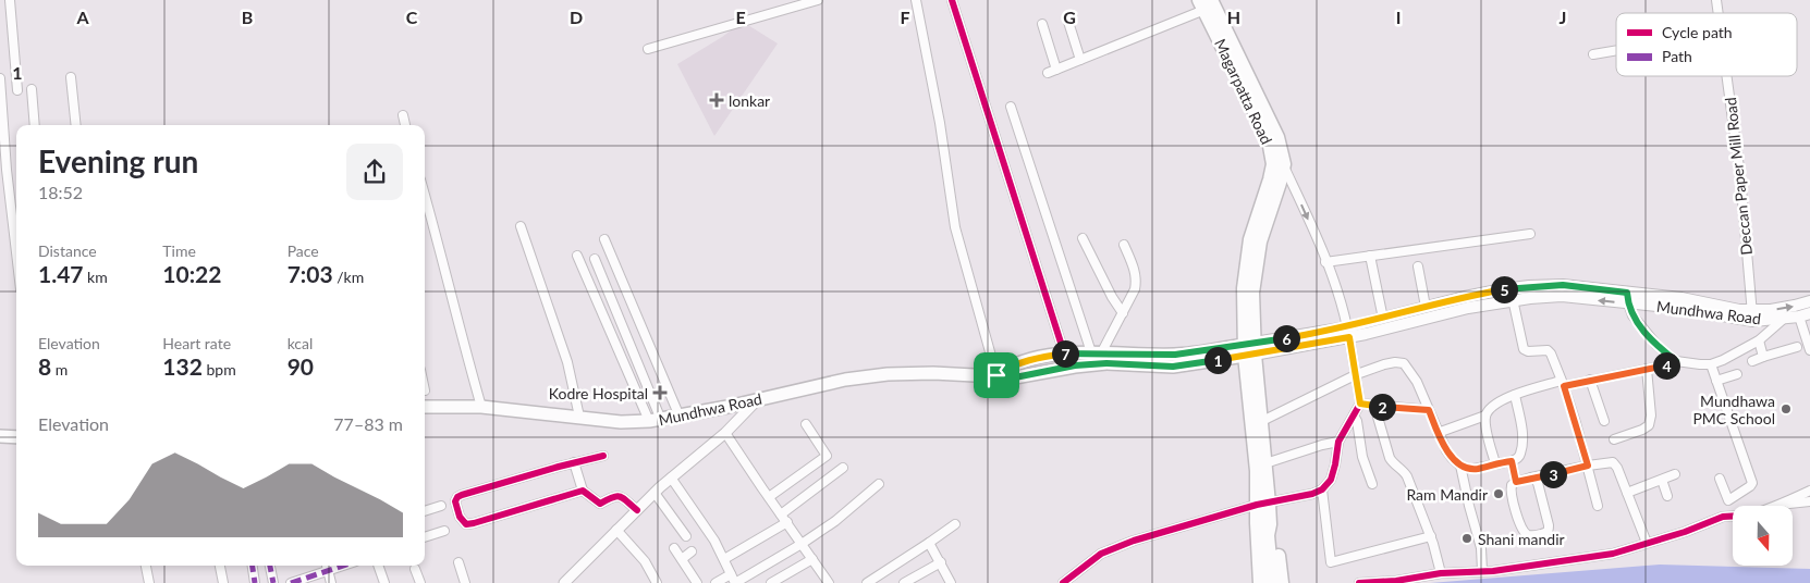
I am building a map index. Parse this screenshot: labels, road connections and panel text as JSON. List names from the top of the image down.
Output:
{
  "streets": {
    "highway": ["Magarpatta Road"],
    "main road": ["Mundhwa Road"],
    "street": ["Deccan Paper Mill Road"]
  },
  "crossings": [
    ["Magarpatta Road", "Mundhwa Road"],
    ["Deccan Paper Mill Road", "Mundhwa Road"]
  ],
  "places": {
    "health": ["lonkar", "Kodre Hospital"],
    "other": ["Mundhawa PMC School", "Ram Mandir", "Shani mandir"]
  },
  "legend": ["Cycle path", "Path"],
  "north": "bottom",
  "page": {
    "heading": ["Evening run", "18:52"],
    "stats": [
      ["Distance", "1.47 km"],
      ["Time", "10:22"],
      ["Pace", "7:03 /km"],
      ["Elevation", "8 m"],
      ["Heart rate", "132 bpm"],
      ["kcal", "90"]
    ],
    "pins": [
      "5",
      "6",
      "7",
      "1",
      "4",
      "2",
      "3"
    ],
    "chart": ["Elevation", "77–83 m"]
  },
  "grid": {
    "columns": [
      "A",
      "B",
      "C",
      "D",
      "E",
      "F",
      "G",
      "H",
      "I",
      "J"
    ],
    "rows": ["1"]
  }
}
